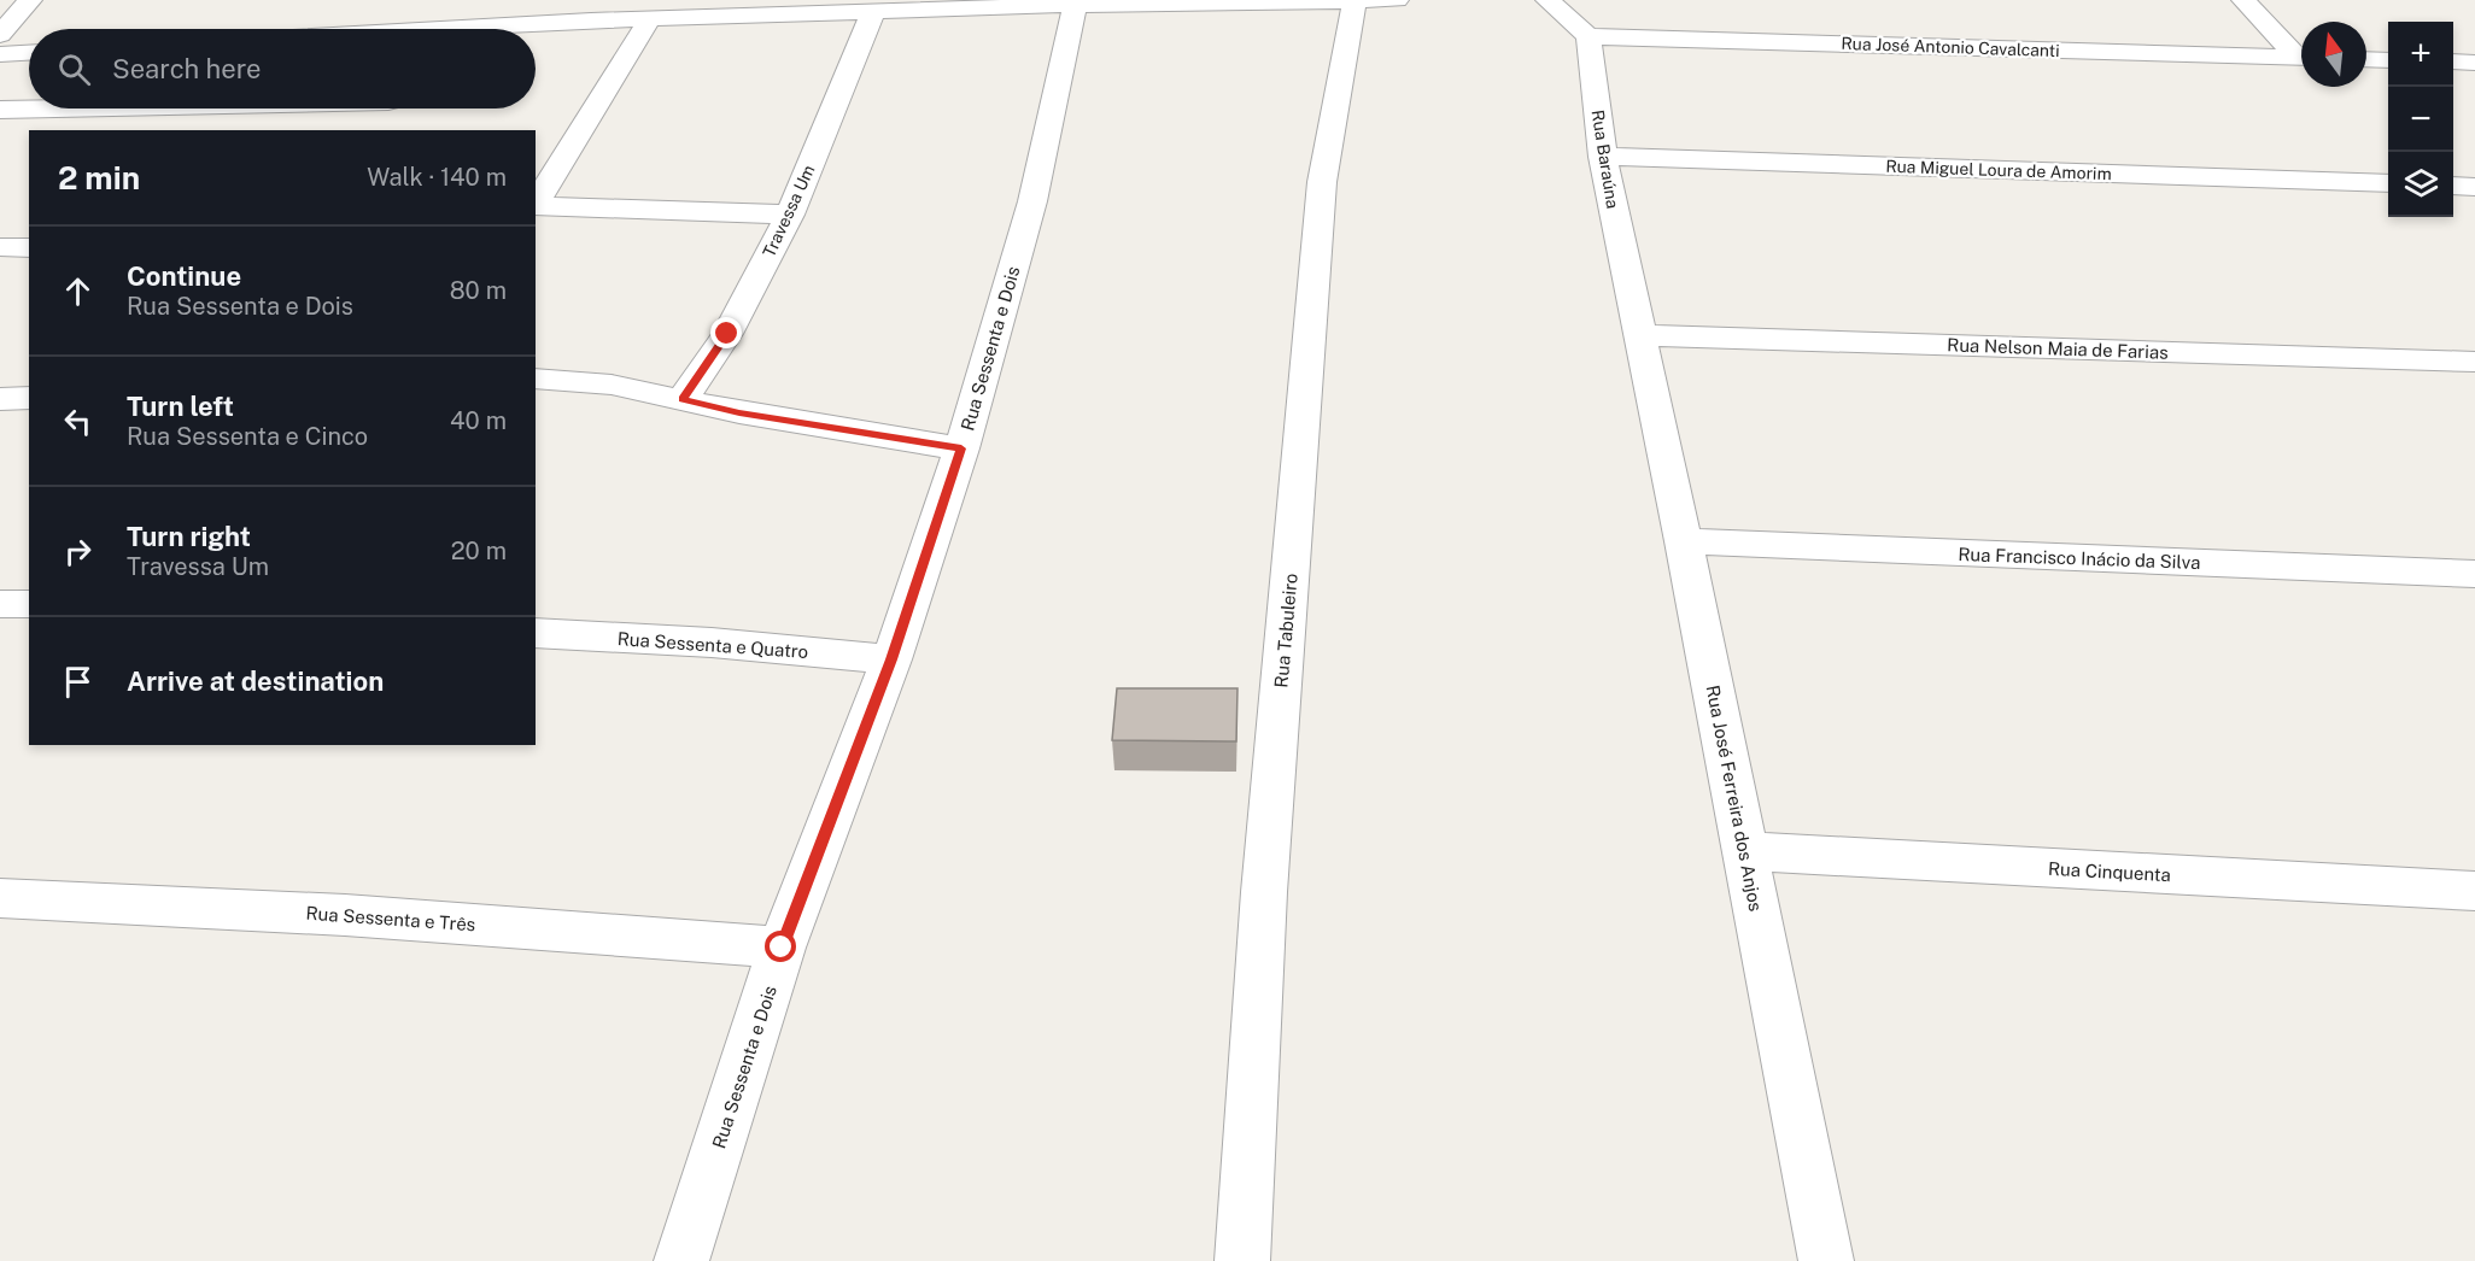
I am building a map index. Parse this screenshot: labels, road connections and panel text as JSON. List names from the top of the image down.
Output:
{
  "streets": {
    "street": [
      "Rua José Antonio Cavalcanti",
      "Rua Baraúna",
      "Rua Miguel Loura de Amorim",
      "Travessa Um",
      "Rua Sessenta e Dois",
      "Rua Nelson Maia de Farias",
      "Rua Francisco Inácio da Silva",
      "Rua Tabuleiro",
      "Rua Sessenta e Quatro",
      "Rua José Ferreira dos Anjos",
      "Rua Cinquenta",
      "Rua Sessenta e Três"
    ]
  },
  "crossings": [
    ["Rua José Antonio Cavalcanti", "Rua Baraúna"],
    ["Rua Baraúna", "Rua Miguel Loura de Amorim"],
    ["Rua Baraúna", "Rua Nelson Maia de Farias"],
    ["Rua Baraúna", "Rua José Ferreira dos Anjos"],
    ["Rua Sessenta e Dois", "Rua Sessenta e Quatro"],
    ["Rua Sessenta e Dois", "Rua Sessenta e Três"],
    ["Rua Nelson Maia de Farias", "Rua José Ferreira dos Anjos"],
    ["Rua Francisco Inácio da Silva", "Rua José Ferreira dos Anjos"],
    ["Rua José Ferreira dos Anjos", "Rua Cinquenta"]
  ],
  "north": "top",
  "page": {
    "map_buttons": ["+", "−"],
    "search": "Search here",
    "heading": ["2 min", "Walk · 140 m"],
    "list": [
      ["Continue", "Rua Sessenta e Dois", "80 m"],
      ["Turn left", "Rua Sessenta e Cinco", "40 m"],
      ["Turn right", "Travessa Um", "20 m"],
      "Arrive at destination"
    ]
  }
}
